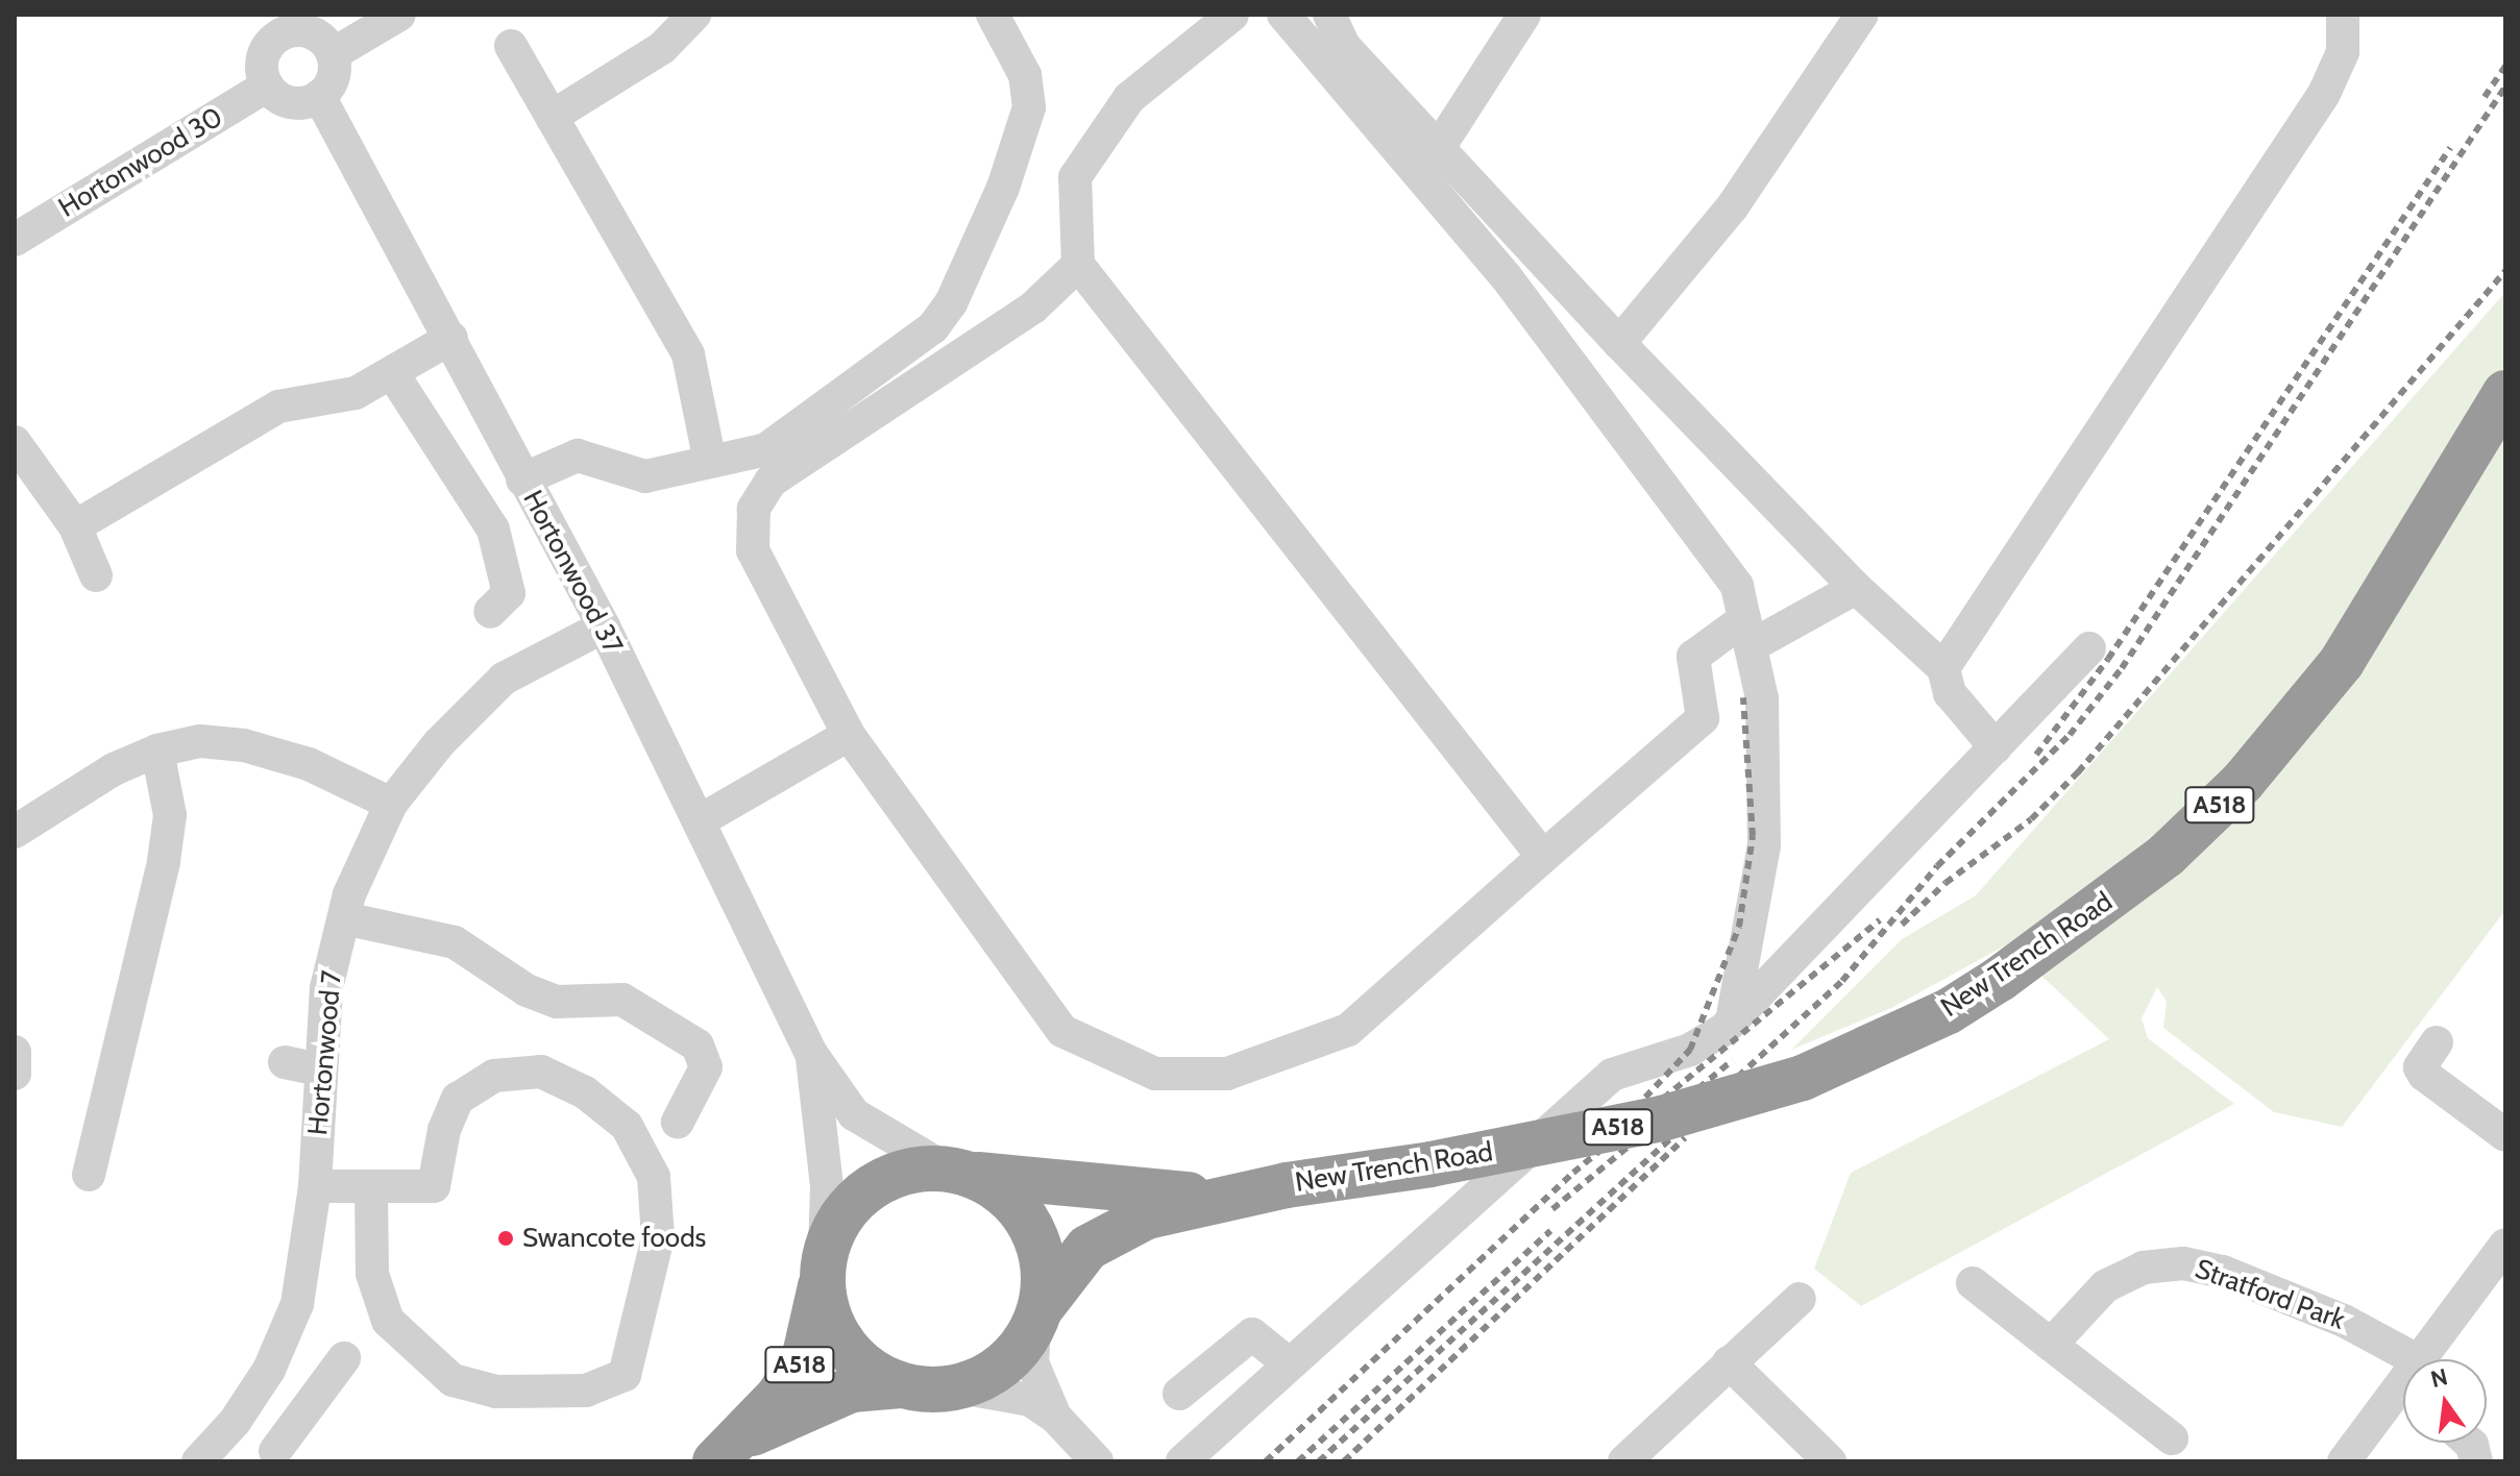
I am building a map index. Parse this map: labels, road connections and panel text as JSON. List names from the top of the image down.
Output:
{
  "streets": {
    "highway": ["A518", "New Trench Road"],
    "street": [
      "Hortonwood 30",
      "Hortonwood 37",
      "Hortonwood 7",
      "Stratford Park"
    ]
  },
  "crossings": [
    ["Hortonwood 30", "Hortonwood 37"],
    ["Hortonwood 37", "A518"],
    ["Hortonwood 37", "New Trench Road"],
    ["Hortonwood 37", "Hortonwood 7"],
    ["A518", "New Trench Road"]
  ],
  "places": ["Swancote foods"],
  "north": "top"
}
